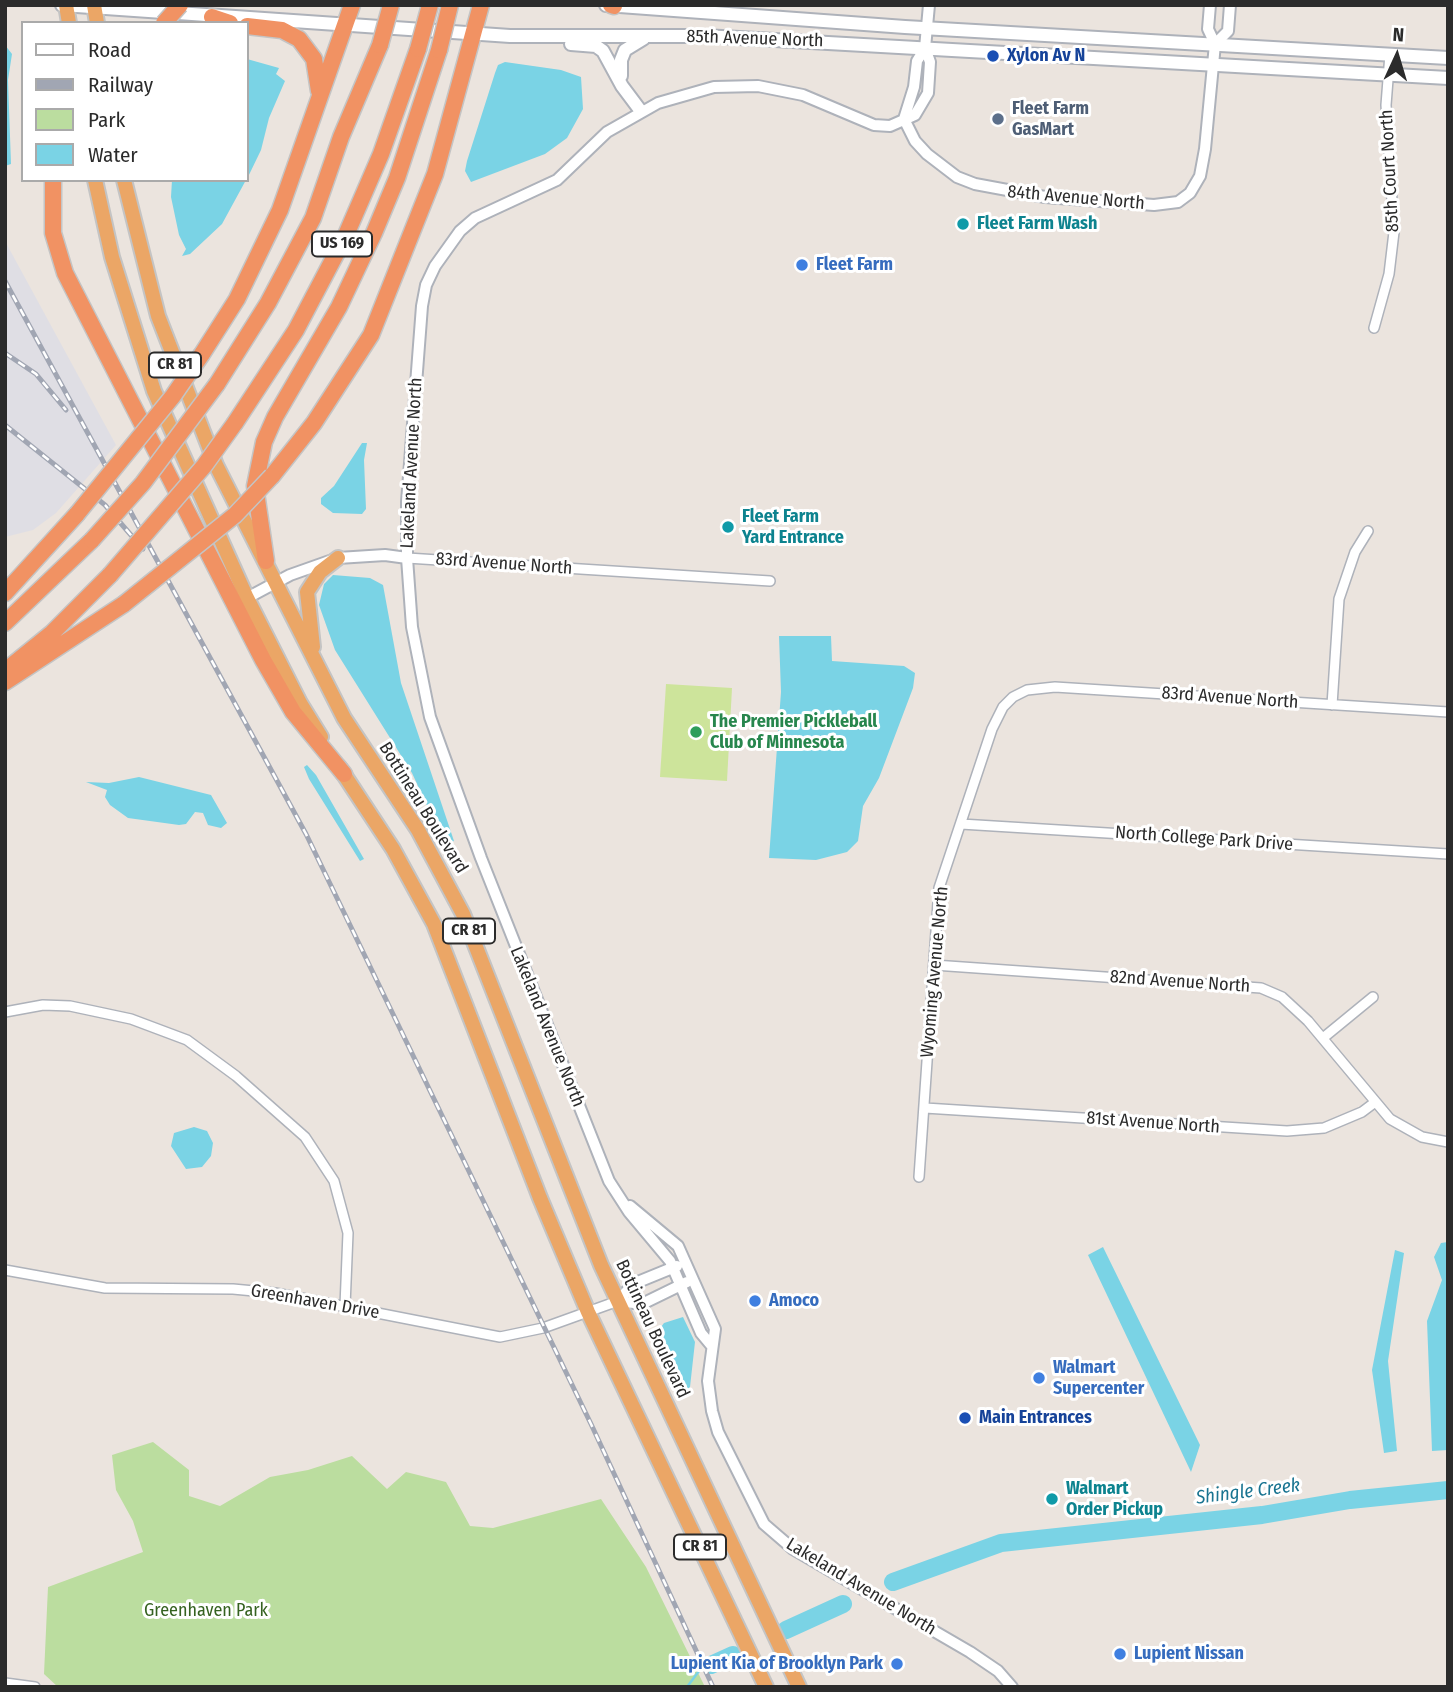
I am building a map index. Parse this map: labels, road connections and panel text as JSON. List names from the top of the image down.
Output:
{
  "streets": {
    "highway": ["US 169", "CR 81", "Bottineau Boulevard"],
    "main road": ["85th Avenue North"],
    "street": [
      "85th Court North",
      "84th Avenue North",
      "Lakeland Avenue North",
      "83rd Avenue North",
      "North College Park Drive",
      "Wyoming Avenue North",
      "82nd Avenue North",
      "81st Avenue North",
      "Greenhaven Drive"
    ]
  },
  "crossings": [
    ["85th Avenue North", "85th Court North"],
    ["85th Avenue North", "84th Avenue North"],
    ["84th Avenue North", "Lakeland Avenue North"],
    ["CR 81", "83rd Avenue North"],
    ["CR 81", "Greenhaven Drive"],
    ["Lakeland Avenue North", "83rd Avenue North"],
    ["83rd Avenue North", "Bottineau Boulevard"],
    ["83rd Avenue North", "Wyoming Avenue North"],
    ["Bottineau Boulevard", "Greenhaven Drive"],
    ["North College Park Drive", "Wyoming Avenue North"],
    ["Wyoming Avenue North", "82nd Avenue North"],
    ["Wyoming Avenue North", "81st Avenue North"],
    ["82nd Avenue North", "81st Avenue North"]
  ],
  "water": ["Shingle Creek"],
  "parks": ["Greenhaven Park"],
  "places": [
    "Xylon Av N",
    "Fleet Farm GasMart",
    "Fleet Farm Wash",
    "Fleet Farm",
    "Fleet Farm Yard Entrance",
    "The Premier Pickleball Club of Minnesota",
    "Amoco",
    "Walmart Supercenter",
    "Main Entrances",
    "Walmart Order Pickup",
    "Lupient Nissan",
    "Lupient Kia of Brooklyn Park"
  ],
  "legend": [
    "Road",
    "Railway",
    "Park",
    "Water"
  ],
  "north": "top"
}
